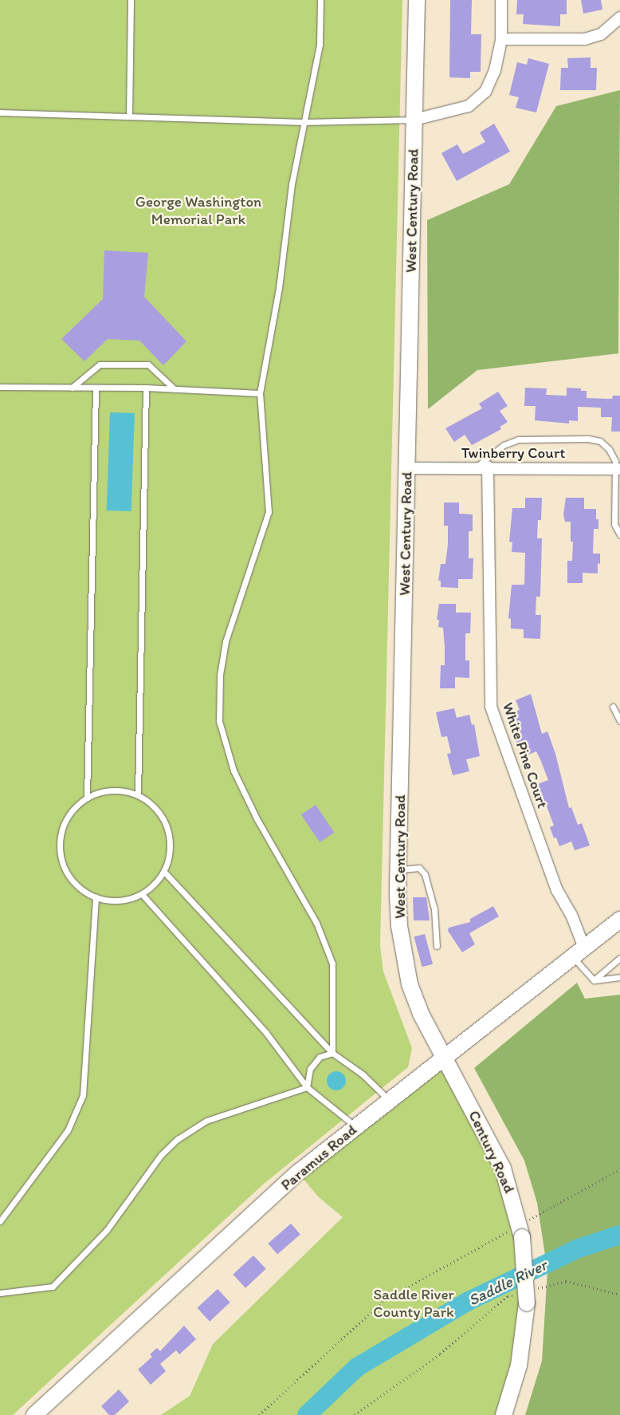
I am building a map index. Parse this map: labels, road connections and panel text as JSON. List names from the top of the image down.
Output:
{
  "streets": {
    "main road": ["West Century Road", "Century Road", "Paramus Road"],
    "street": ["Twinberry Court", "White Pine Court"]
  },
  "crossings": [
    ["West Century Road", "Twinberry Court"],
    ["West Century Road", "Century Road"],
    ["West Century Road", "Paramus Road"],
    ["Twinberry Court", "White Pine Court"],
    ["White Pine Court", "Paramus Road"],
    ["Century Road", "Paramus Road"]
  ],
  "water": ["Saddle River"],
  "parks": ["George Washington Memorial Park", "Saddle River County Park"]
}
